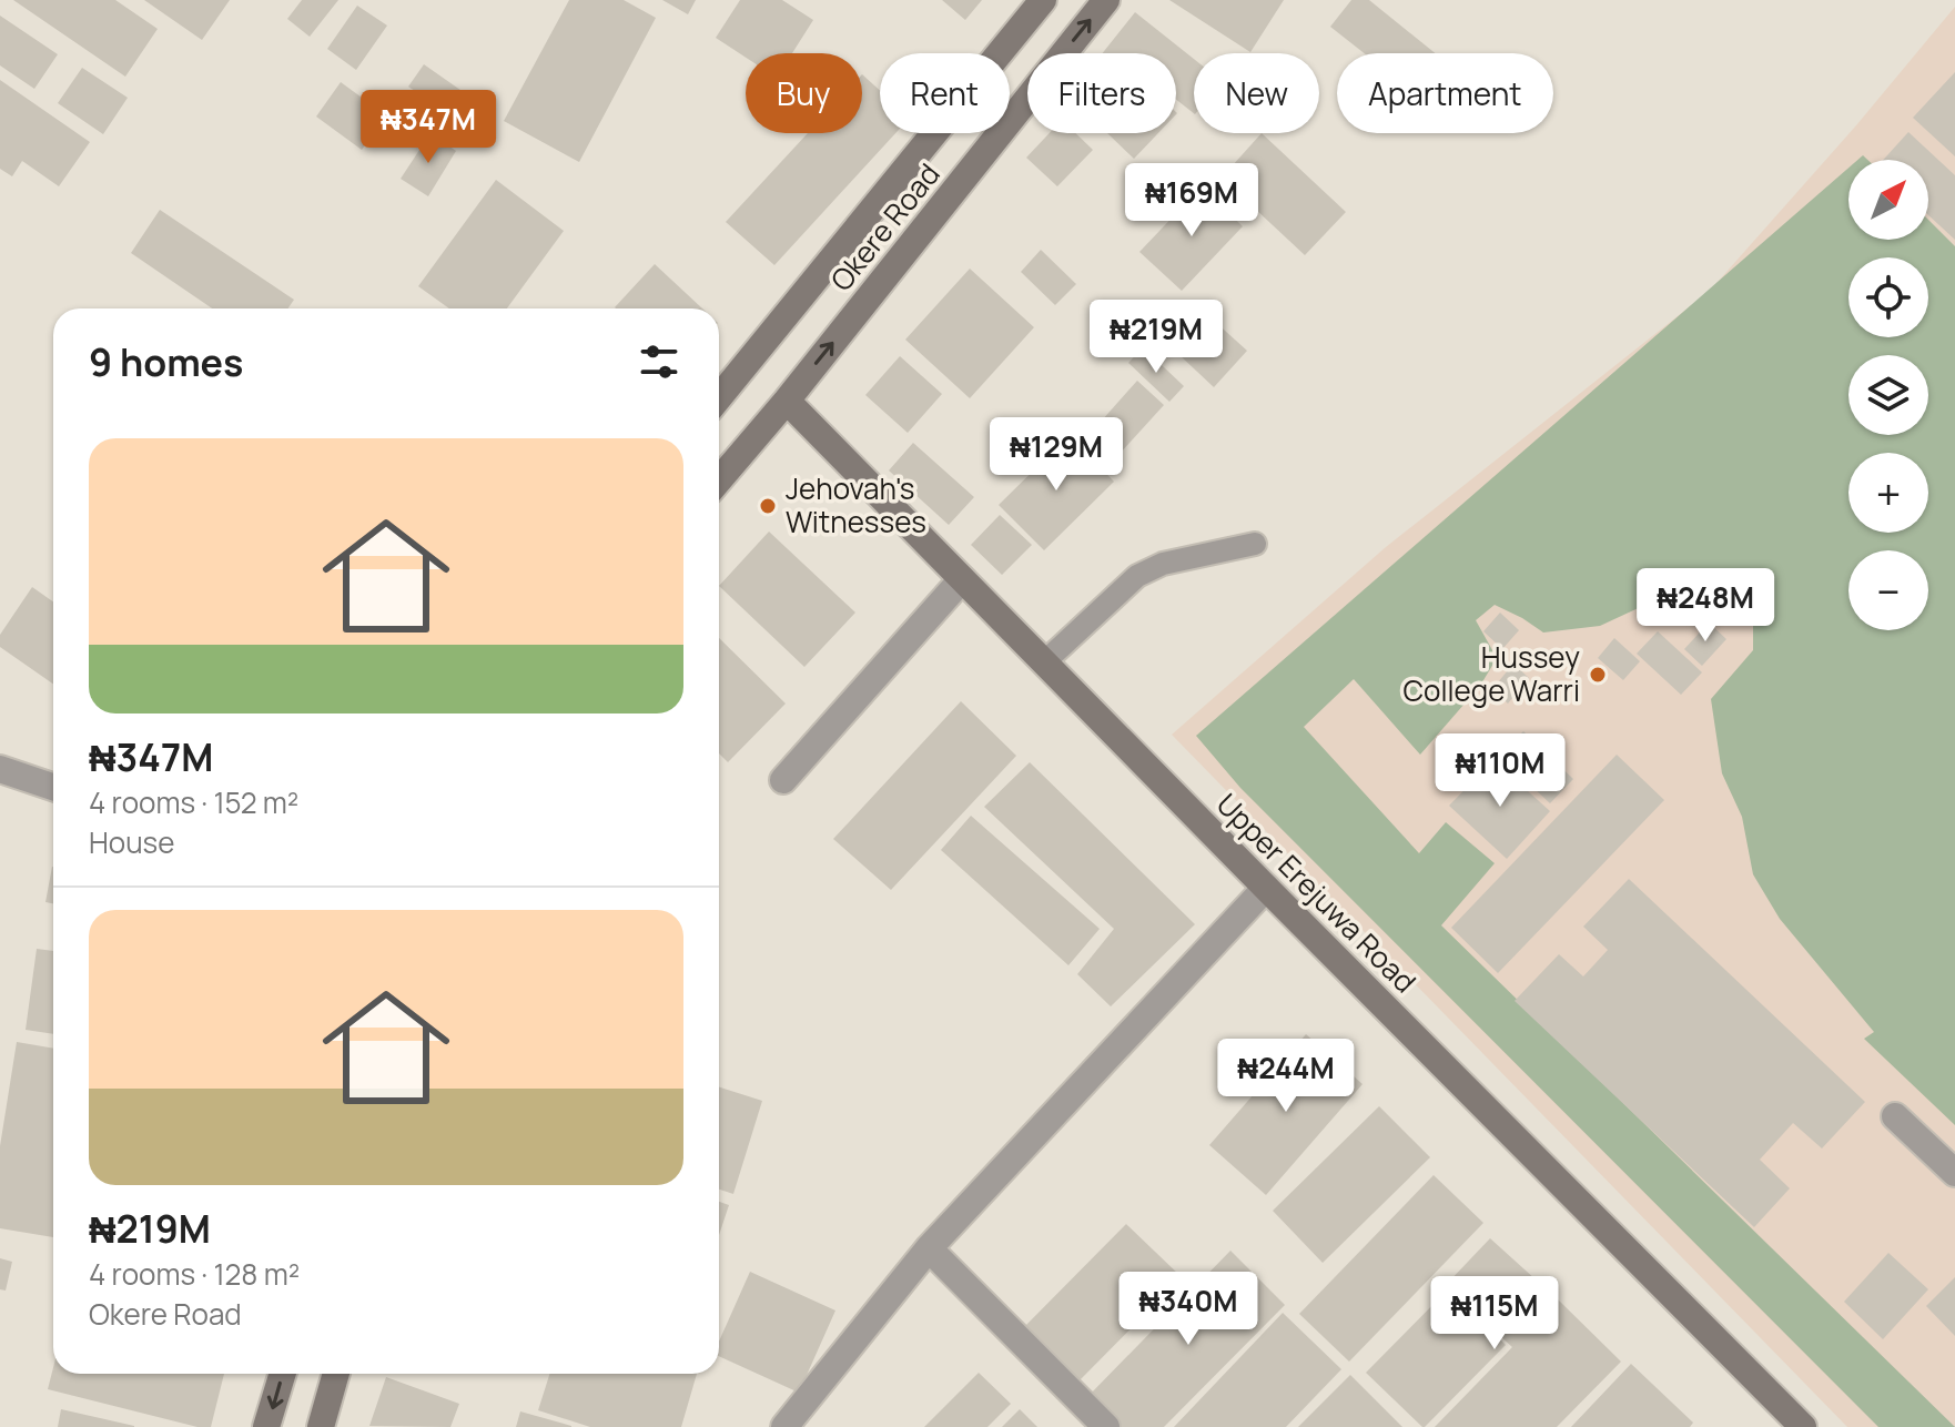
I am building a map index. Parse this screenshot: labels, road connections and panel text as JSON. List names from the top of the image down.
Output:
{
  "streets": {
    "street": ["Okere Road", "Upper Erejuwa Road"]
  },
  "crossings": [
    ["Okere Road", "Upper Erejuwa Road"]
  ],
  "places": ["Jehovah's Witnesses", "Hussey College Warri"],
  "north": "top right",
  "page": {
    "chip": [
      "Buy",
      "Rent",
      "Filters",
      "New",
      "Apartment"
    ],
    "price": [
      "₦347M",
      "₦169M",
      "₦219M",
      "₦129M",
      "₦248M",
      "₦110M",
      "₦244M",
      "₦340M",
      "₦115M"
    ],
    "map_buttons": ["+", "−"],
    "heading": "9 homes",
    "list": [
      {
        "name": "₦347M",
        "note": "4 rooms · 152 m² · House"
      },
      {
        "name": "₦219M",
        "note": "4 rooms · 128 m² · Okere Road"
      }
    ]
  }
}
